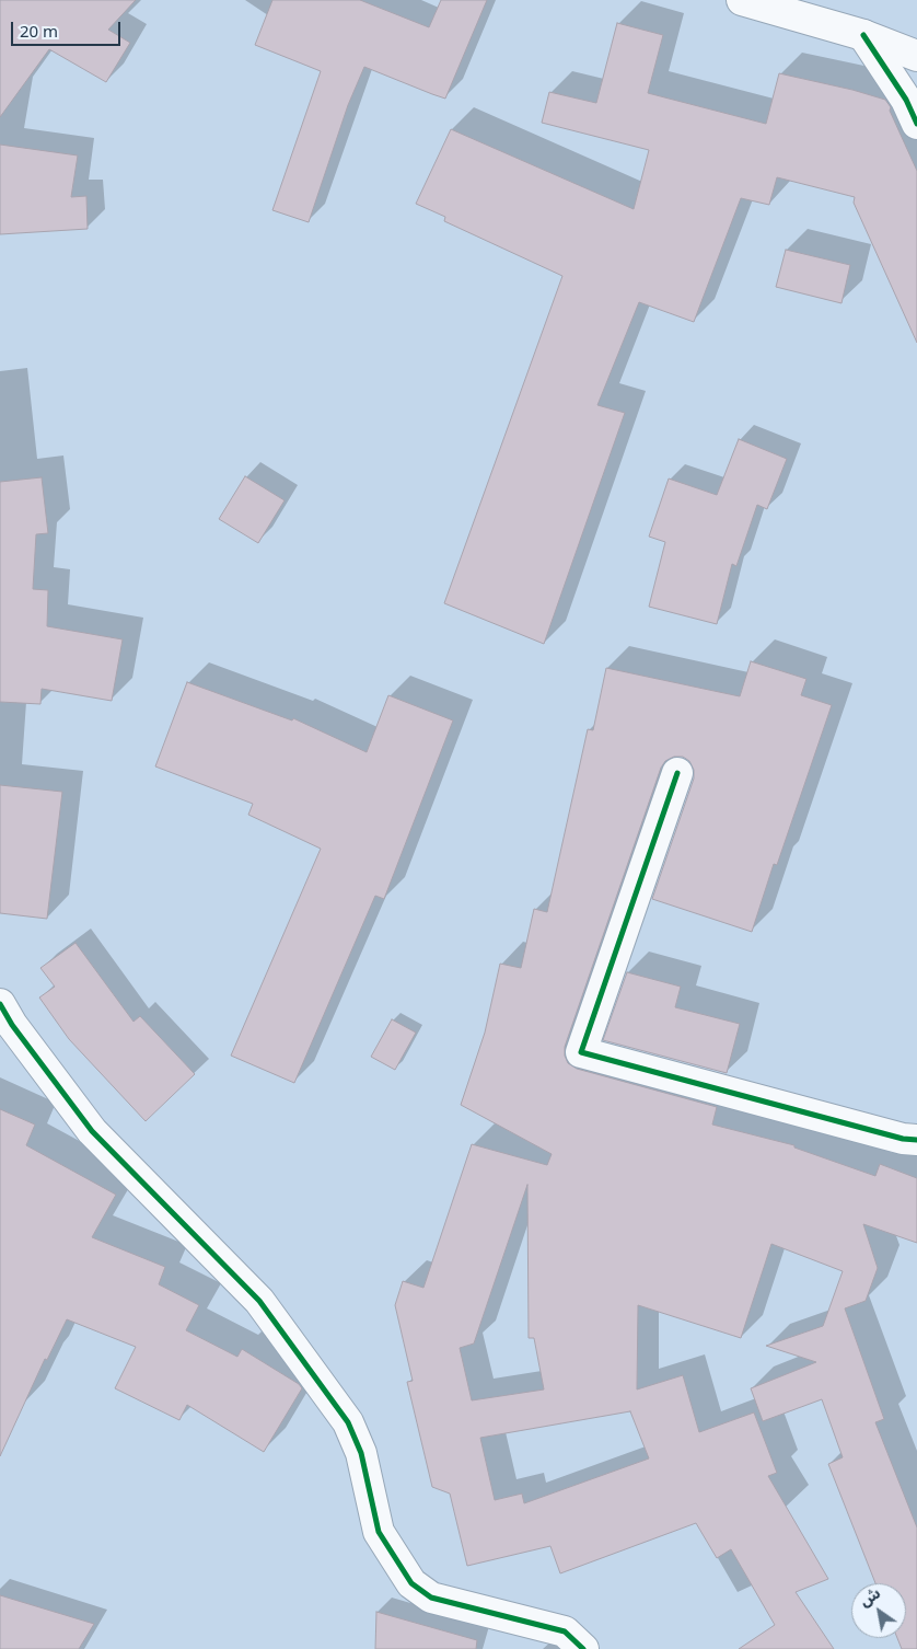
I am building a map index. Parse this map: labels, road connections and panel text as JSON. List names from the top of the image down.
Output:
{
  "scale_bar": "20 m",
  "north": "top left"
}
